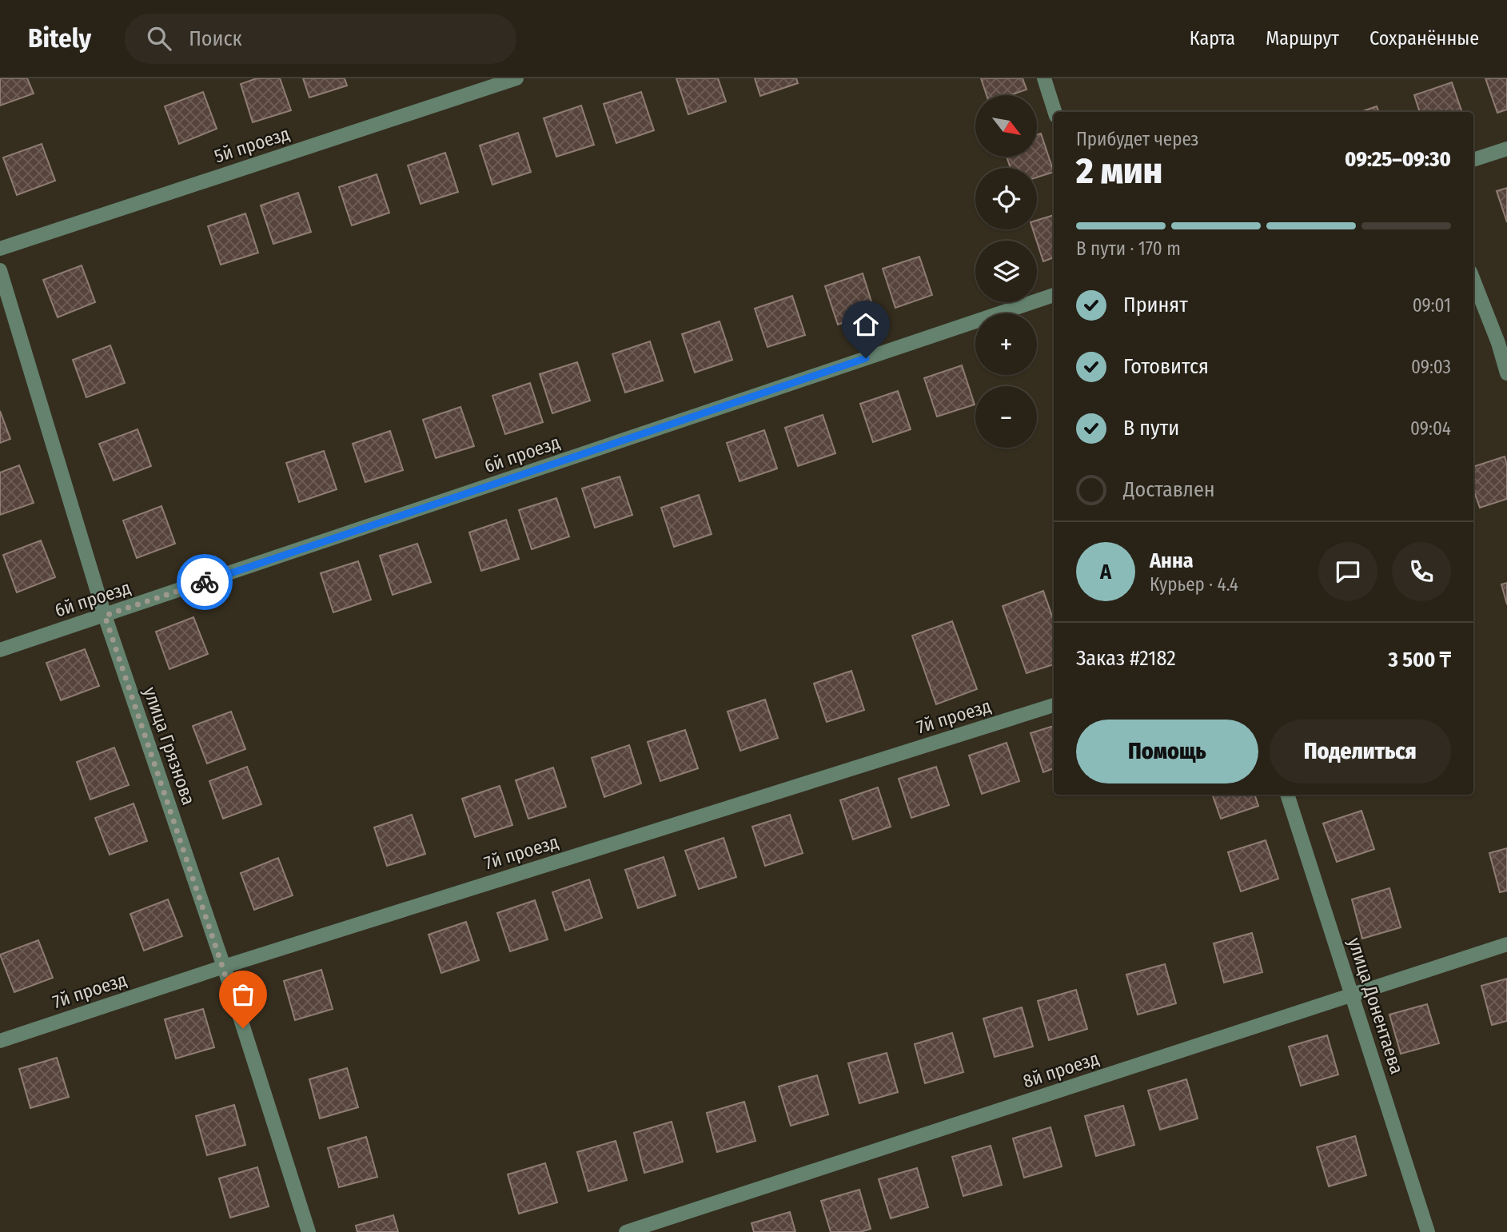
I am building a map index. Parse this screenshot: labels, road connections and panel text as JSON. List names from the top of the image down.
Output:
{
  "streets": {
    "street": [
      "5й проезд",
      "6й проезд",
      "7й проезд",
      "улица Грязнова",
      "улица Донентаева",
      "8й проезд"
    ]
  },
  "crossings": [
    ["6й проезд", "улица Грязнова"],
    ["7й проезд", "улица Грязнова"],
    ["улица Донентаева", "8й проезд"]
  ],
  "north": "bottom right",
  "page": {
    "header": "Bitely",
    "search": "Поиск",
    "nav": ["Карта", "Маршрут", "Сохранённые"],
    "map_buttons": ["+", "−"],
    "heading": ["2 мин", "Прибудет через", "09:25–09:30"],
    "panel": [
      "Анна",
      "Курьер · 4.4",
      "Заказ #2182",
      "3 500 ₸"
    ],
    "bar": "В пути · 170 m",
    "list": [
      ["Принят", "09:01"],
      ["Готовится", "09:03"],
      ["В пути", "09:04"],
      "Доставлен"
    ],
    "round": "А",
    "buttons": ["Помощь", "Поделиться"]
  }
}
